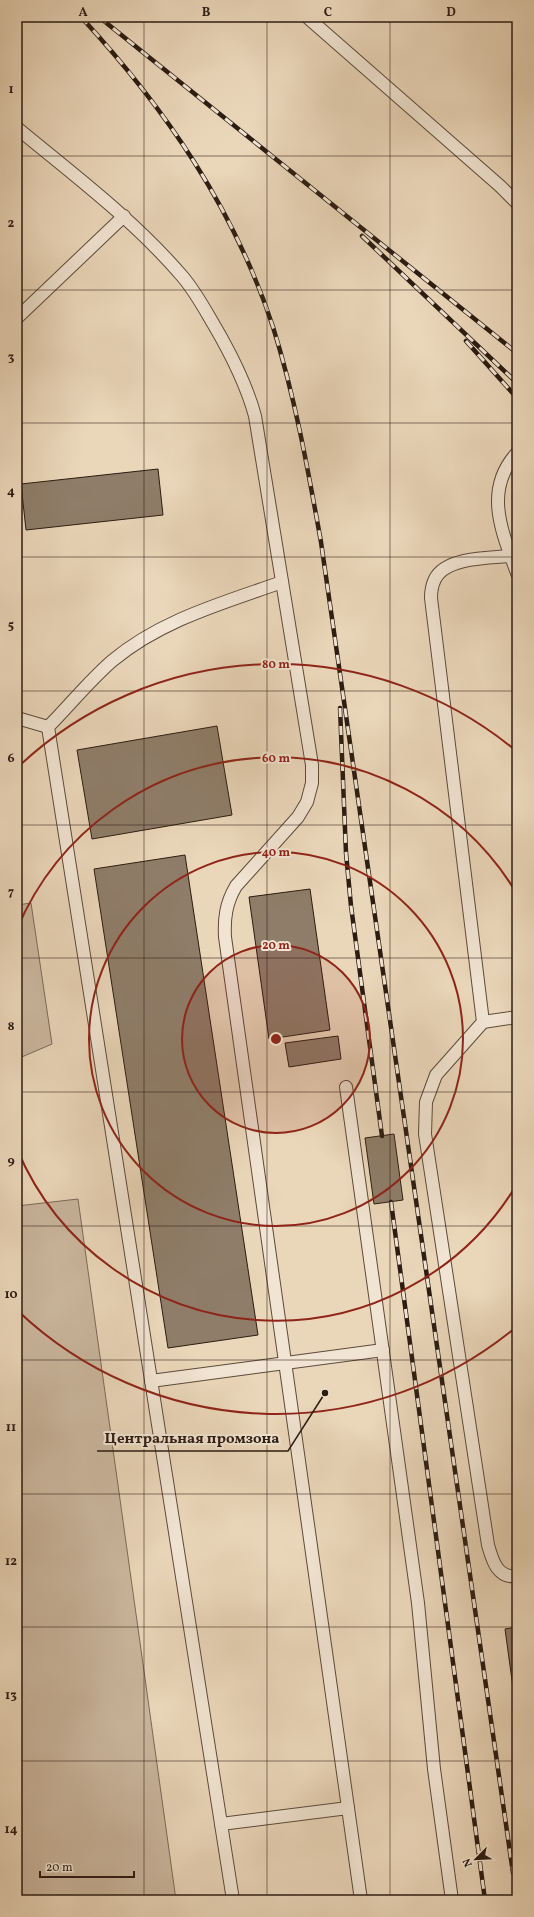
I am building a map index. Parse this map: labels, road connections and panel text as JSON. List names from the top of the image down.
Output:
{
  "places": ["Центральная промзона"],
  "scale_bar": "20 m",
  "north": "bottom left",
  "grid": {
    "columns": [
      "A",
      "B",
      "C",
      "D"
    ],
    "rows": [
      "1",
      "2",
      "3",
      "4",
      "5",
      "6",
      "7",
      "8",
      "9",
      "10",
      "11",
      "12",
      "13",
      "14"
    ]
  },
  "rings": [
    "80 m",
    "60 m",
    "40 m",
    "20 m"
  ]
}
